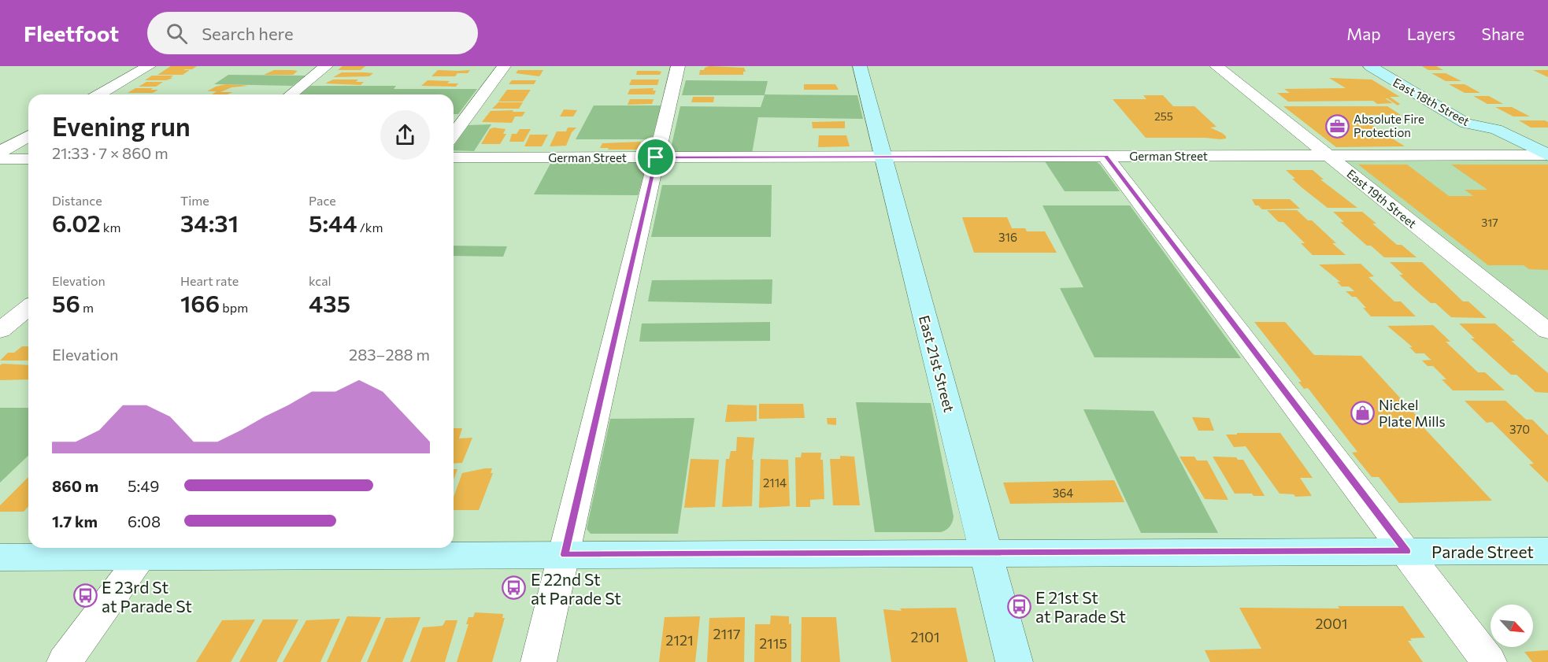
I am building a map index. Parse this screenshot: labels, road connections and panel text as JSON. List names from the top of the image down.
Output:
{
  "streets": {
    "main road": ["East 18th Street", "East 21st Street", "Parade Street"],
    "street": ["German Street", "East 19th Street"]
  },
  "crossings": [
    ["East 18th Street", "German Street"],
    ["German Street", "East 19th Street"],
    ["German Street", "East 21st Street"],
    ["East 21st Street", "Parade Street"]
  ],
  "places": {
    "office": ["Absolute Fire Protection"],
    "shop": ["Nickel Plate Mills"],
    "bus stop": ["E 22nd St at Parade St", "E 23rd St at Parade St", "E 21st St at Parade St"]
  },
  "house_numbers": [
    "255",
    "317",
    "316",
    "370",
    "2114",
    "364",
    "2001",
    "2117",
    "2101",
    "2121",
    "2115"
  ],
  "north": "bottom right",
  "page": {
    "header": "Fleetfoot",
    "search": "Search here",
    "nav": ["Map", "Layers", "Share"],
    "heading": ["Evening run", "21:33 · 7 × 860 m"],
    "stats": [
      ["Distance", "6.02 km"],
      ["Time", "34:31"],
      ["Pace", "5:44 /km"],
      ["Elevation", "56 m"],
      ["Heart rate", "166 bpm"],
      ["kcal", "435"]
    ],
    "chart": ["Elevation", "283–288 m"],
    "list": [
      {
        "name": "860 m",
        "note": "5:49"
      },
      {
        "name": "1.7 km",
        "note": "6:08"
      }
    ]
  }
}
